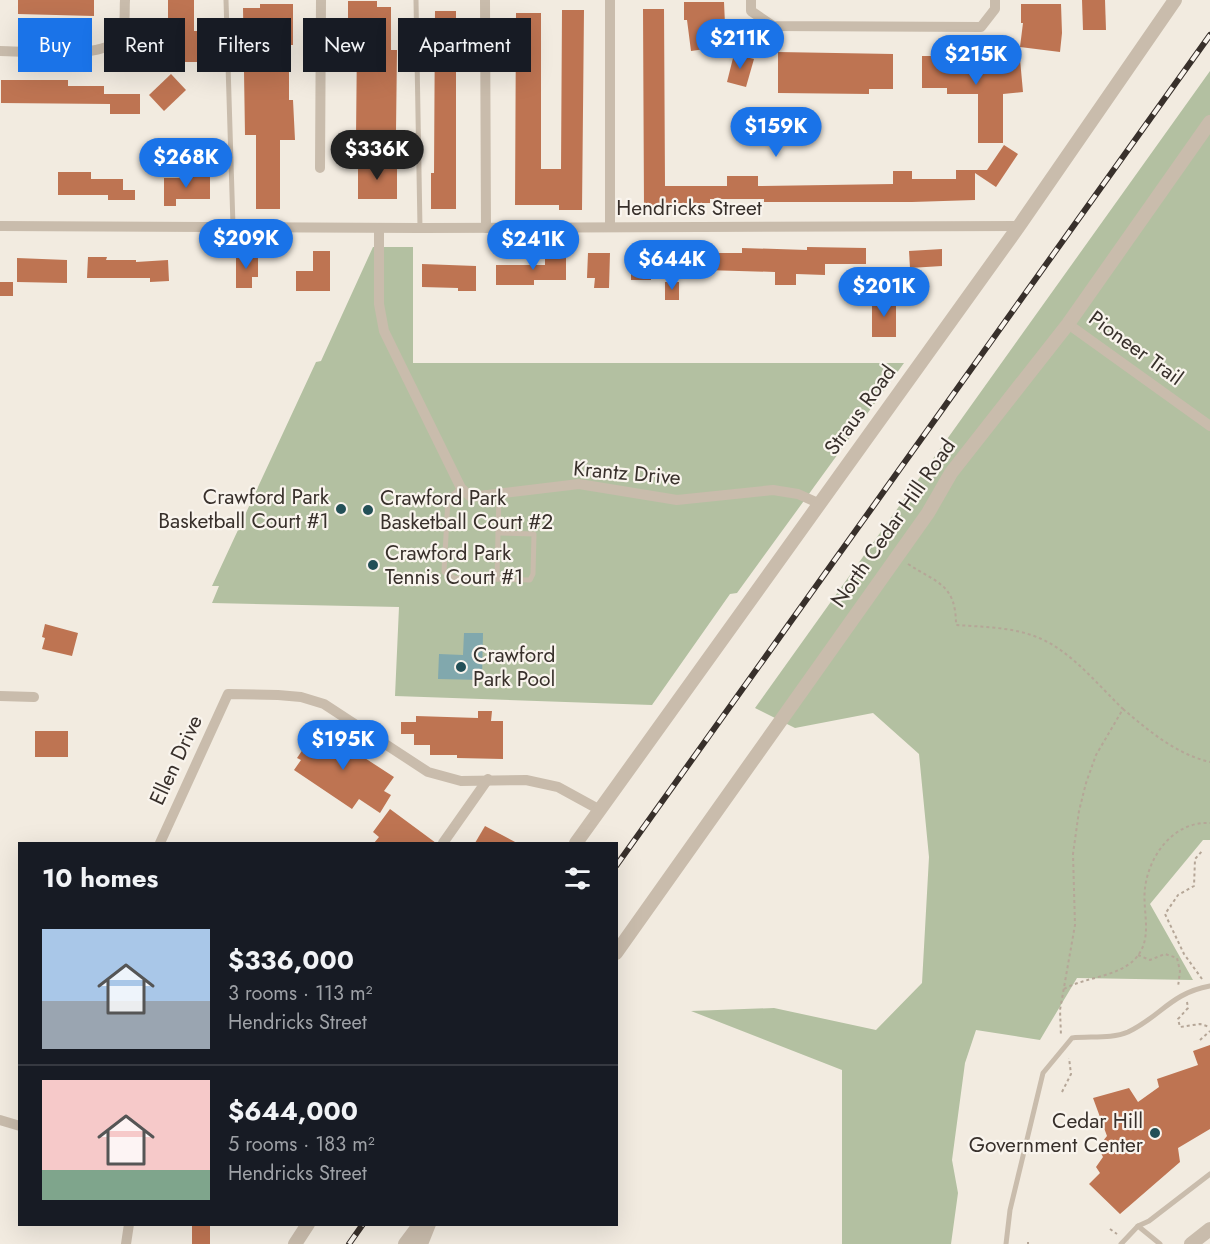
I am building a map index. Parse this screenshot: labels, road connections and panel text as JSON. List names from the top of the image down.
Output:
{
  "streets": {
    "street": [
      "Hendricks Street",
      "Pioneer Trail",
      "Straus Road",
      "Krantz Drive",
      "North Cedar Hill Road",
      "Ellen Drive"
    ]
  },
  "crossings": [
    ["Hendricks Street", "Straus Road"],
    ["Pioneer Trail", "North Cedar Hill Road"],
    ["Straus Road", "Krantz Drive"]
  ],
  "places": [
    "Crawford Park Basketball Court #1",
    "Crawford Park Basketball Court #2",
    "Crawford Park Tennis Court #1",
    "Crawford Park Pool",
    "Cedar Hill Government Center"
  ],
  "page": {
    "chip": [
      "Buy",
      "Rent",
      "Filters",
      "New",
      "Apartment"
    ],
    "price": [
      "$211K",
      "$215K",
      "$159K",
      "$336K",
      "$268K",
      "$209K",
      "$241K",
      "$644K",
      "$201K",
      "$195K"
    ],
    "heading": "10 homes",
    "list": [
      {
        "name": "$336,000",
        "note": "3 rooms · 113 m² · Hendricks Street"
      },
      {
        "name": "$644,000",
        "note": "5 rooms · 183 m² · Hendricks Street"
      }
    ]
  }
}
